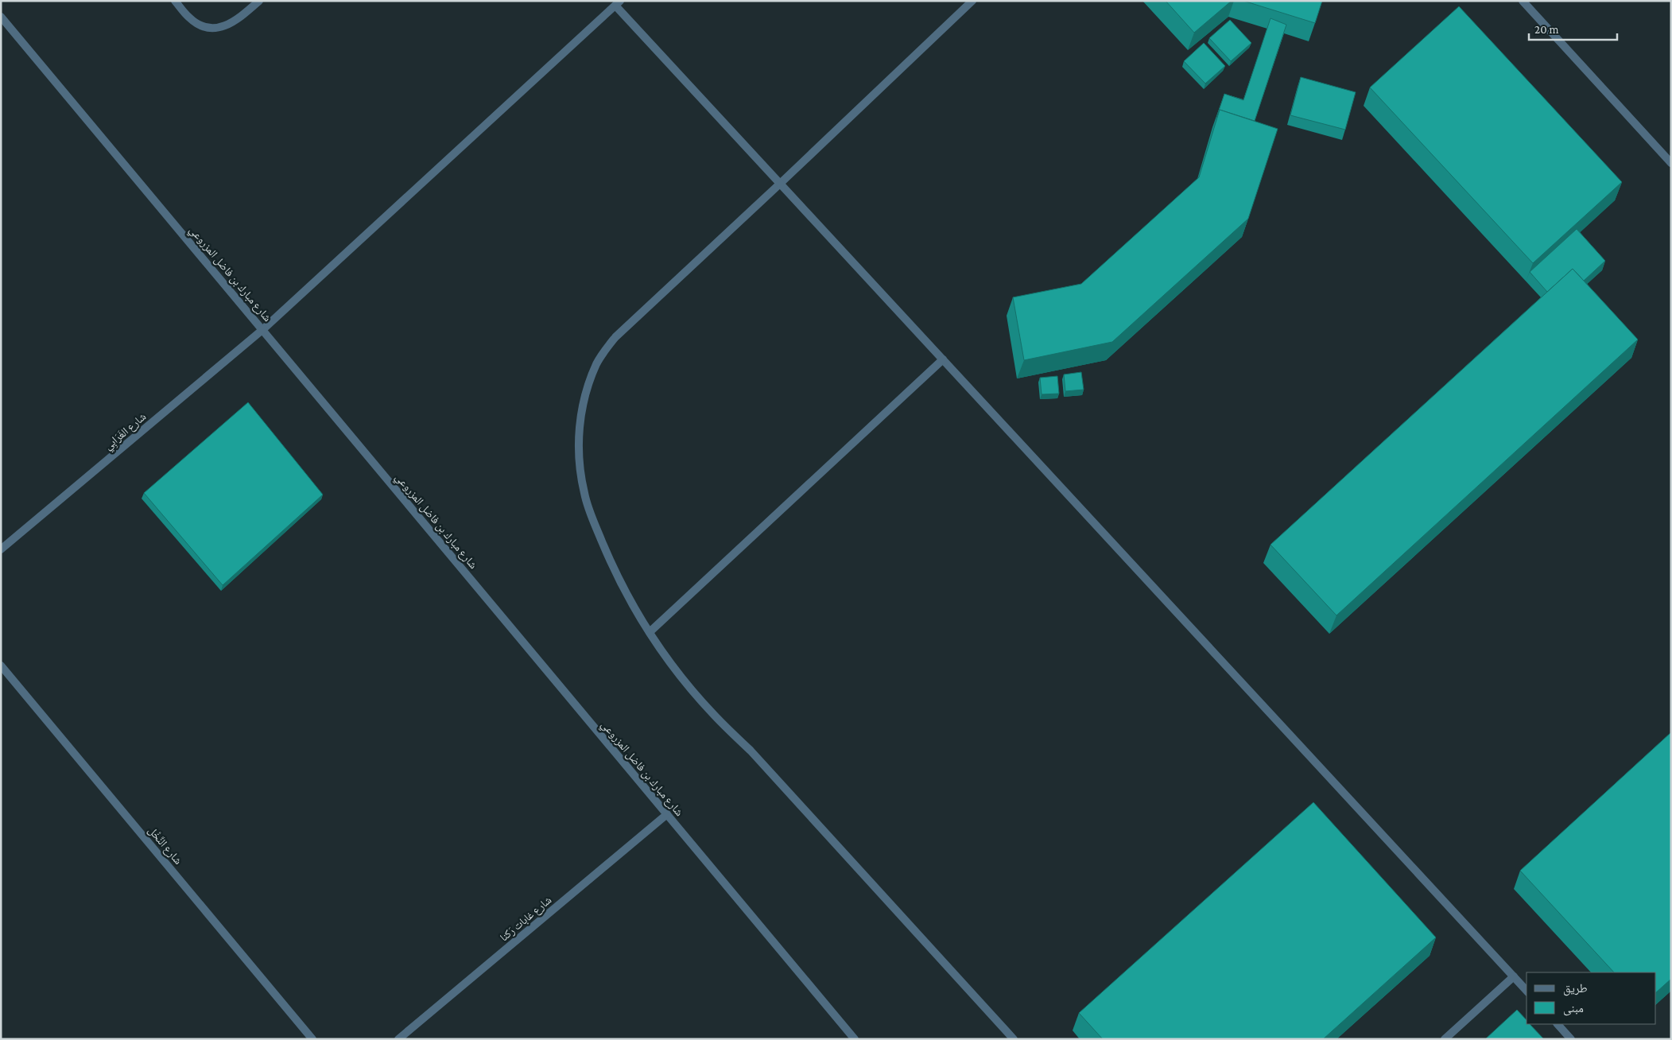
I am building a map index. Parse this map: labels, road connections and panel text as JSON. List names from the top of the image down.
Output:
{
  "streets": {
    "street": [
      "شارع مبارك بن فاضل المزروعي",
      "شارع الغَرَابِي",
      "شارع النَّخْل",
      "شارع غابات رَكنا"
    ]
  },
  "crossings": [
    ["شارع مبارك بن فاضل المزروعي", "شارع الغَرَابِي"],
    ["شارع مبارك بن فاضل المزروعي", "شارع غابات رَكنا"]
  ],
  "legend": ["طريق", "مبنى"],
  "scale_bar": "20 m"
}
